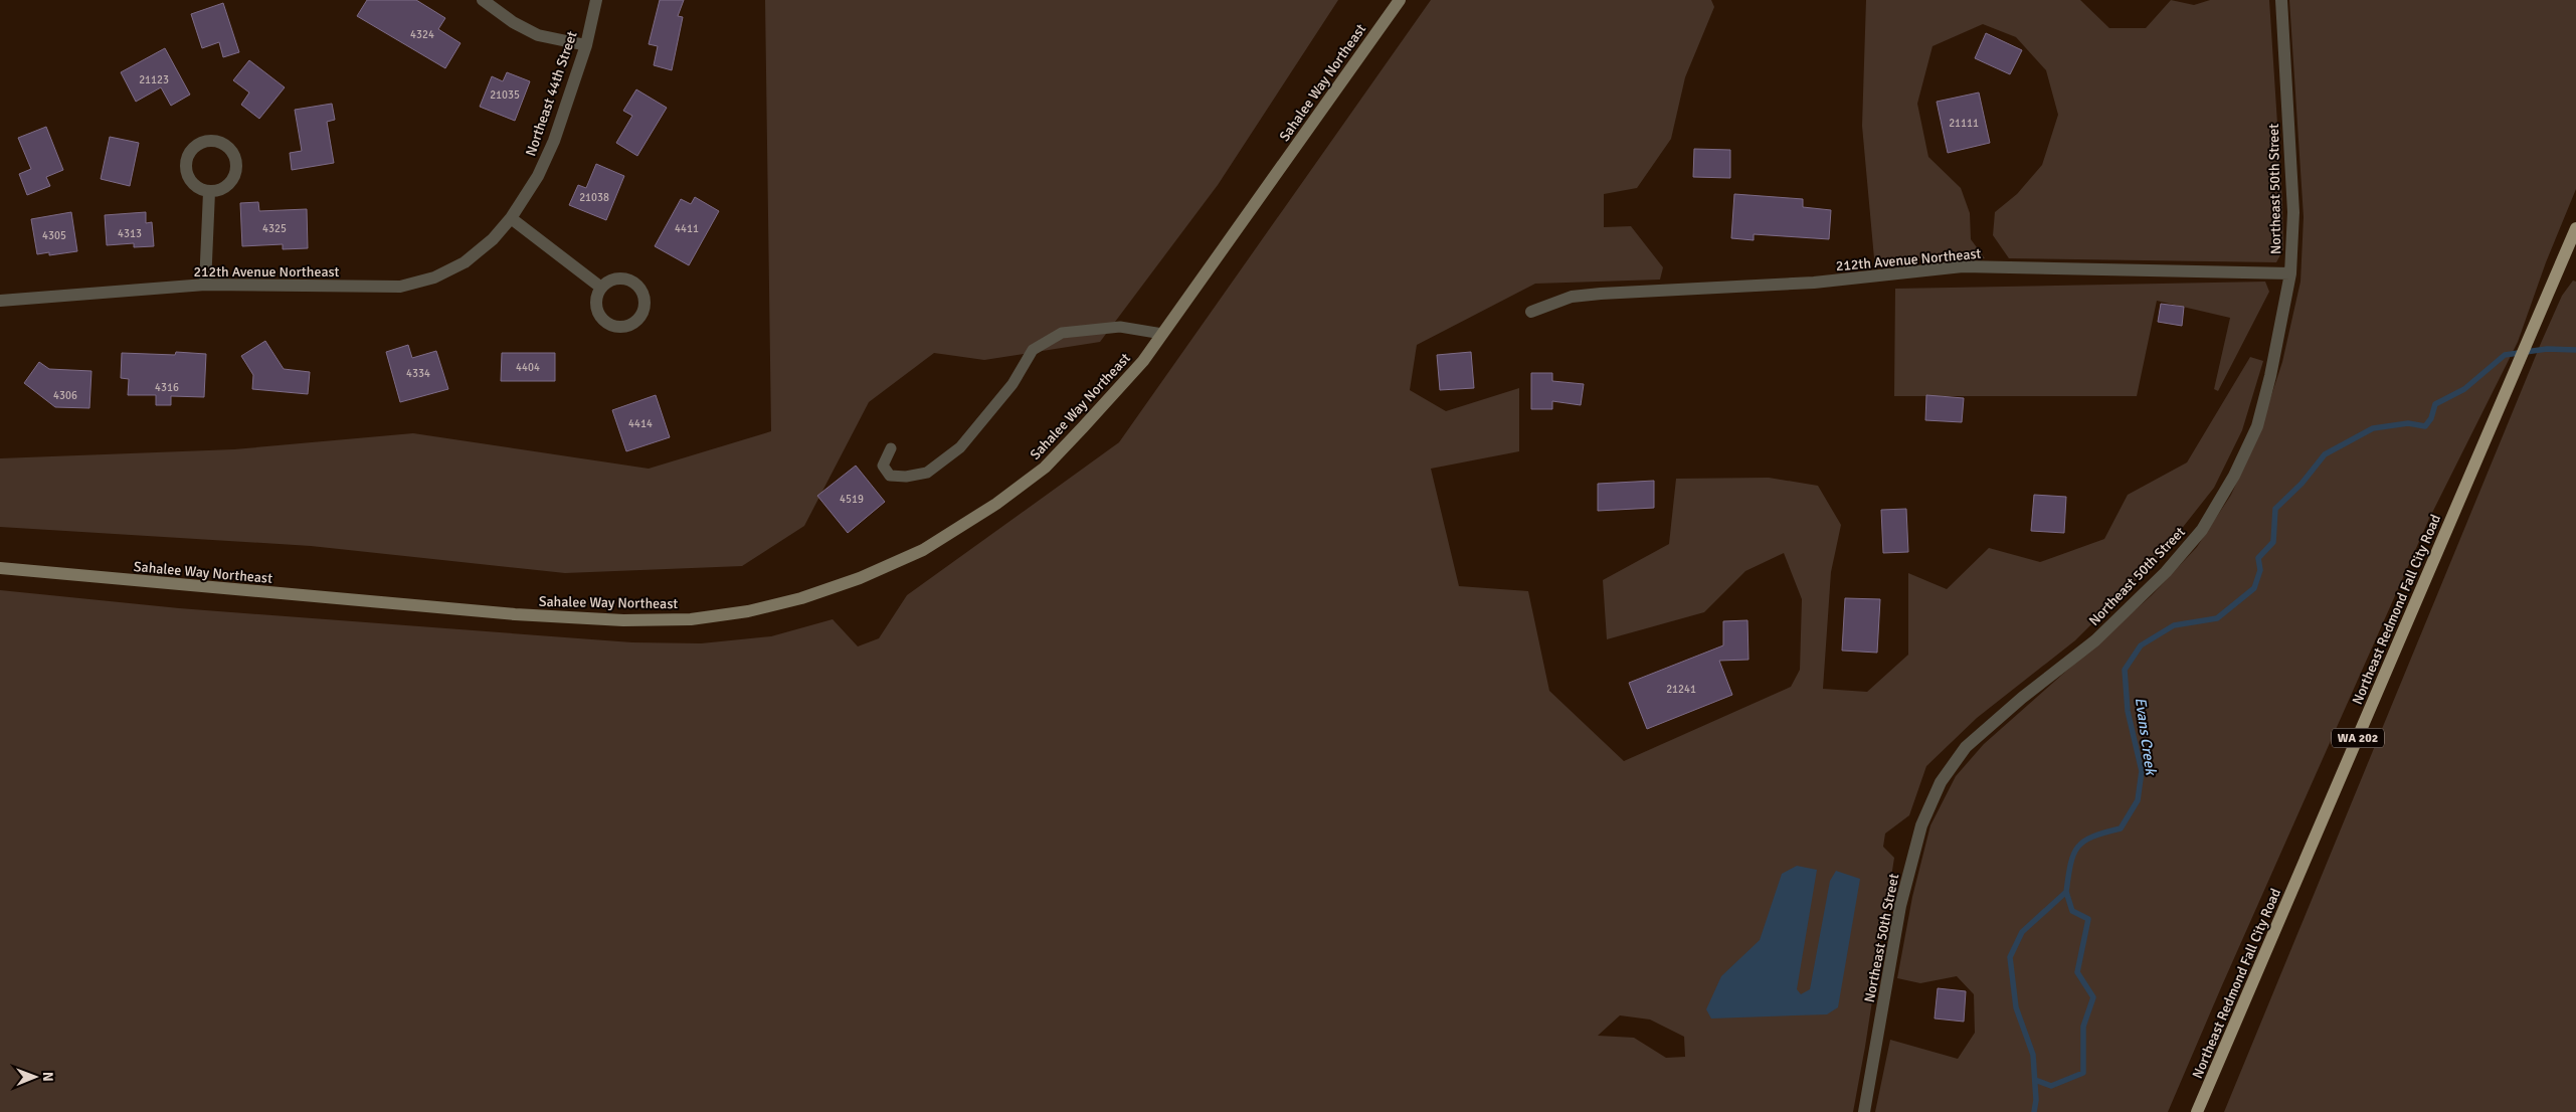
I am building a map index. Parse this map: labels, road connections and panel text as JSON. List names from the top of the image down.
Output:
{
  "streets": {
    "main road": ["Sahalee Way Northeast", "Northeast Redmond Fall City Road", "WA 202"],
    "street": ["Northeast 44th Street", "Northeast 50th Street", "212th Avenue Northeast"]
  },
  "crossings": [
    ["Northeast 44th Street", "212th Avenue Northeast"],
    ["Northeast 50th Street", "212th Avenue Northeast"]
  ],
  "water": ["Evans Creek"],
  "house_numbers": [
    "4324",
    "21123",
    "21035",
    "21111",
    "21038",
    "4325",
    "4411",
    "4313",
    "4305",
    "4404",
    "4334",
    "4316",
    "4306",
    "4414",
    "4519",
    "21241"
  ],
  "north": "right"
}
